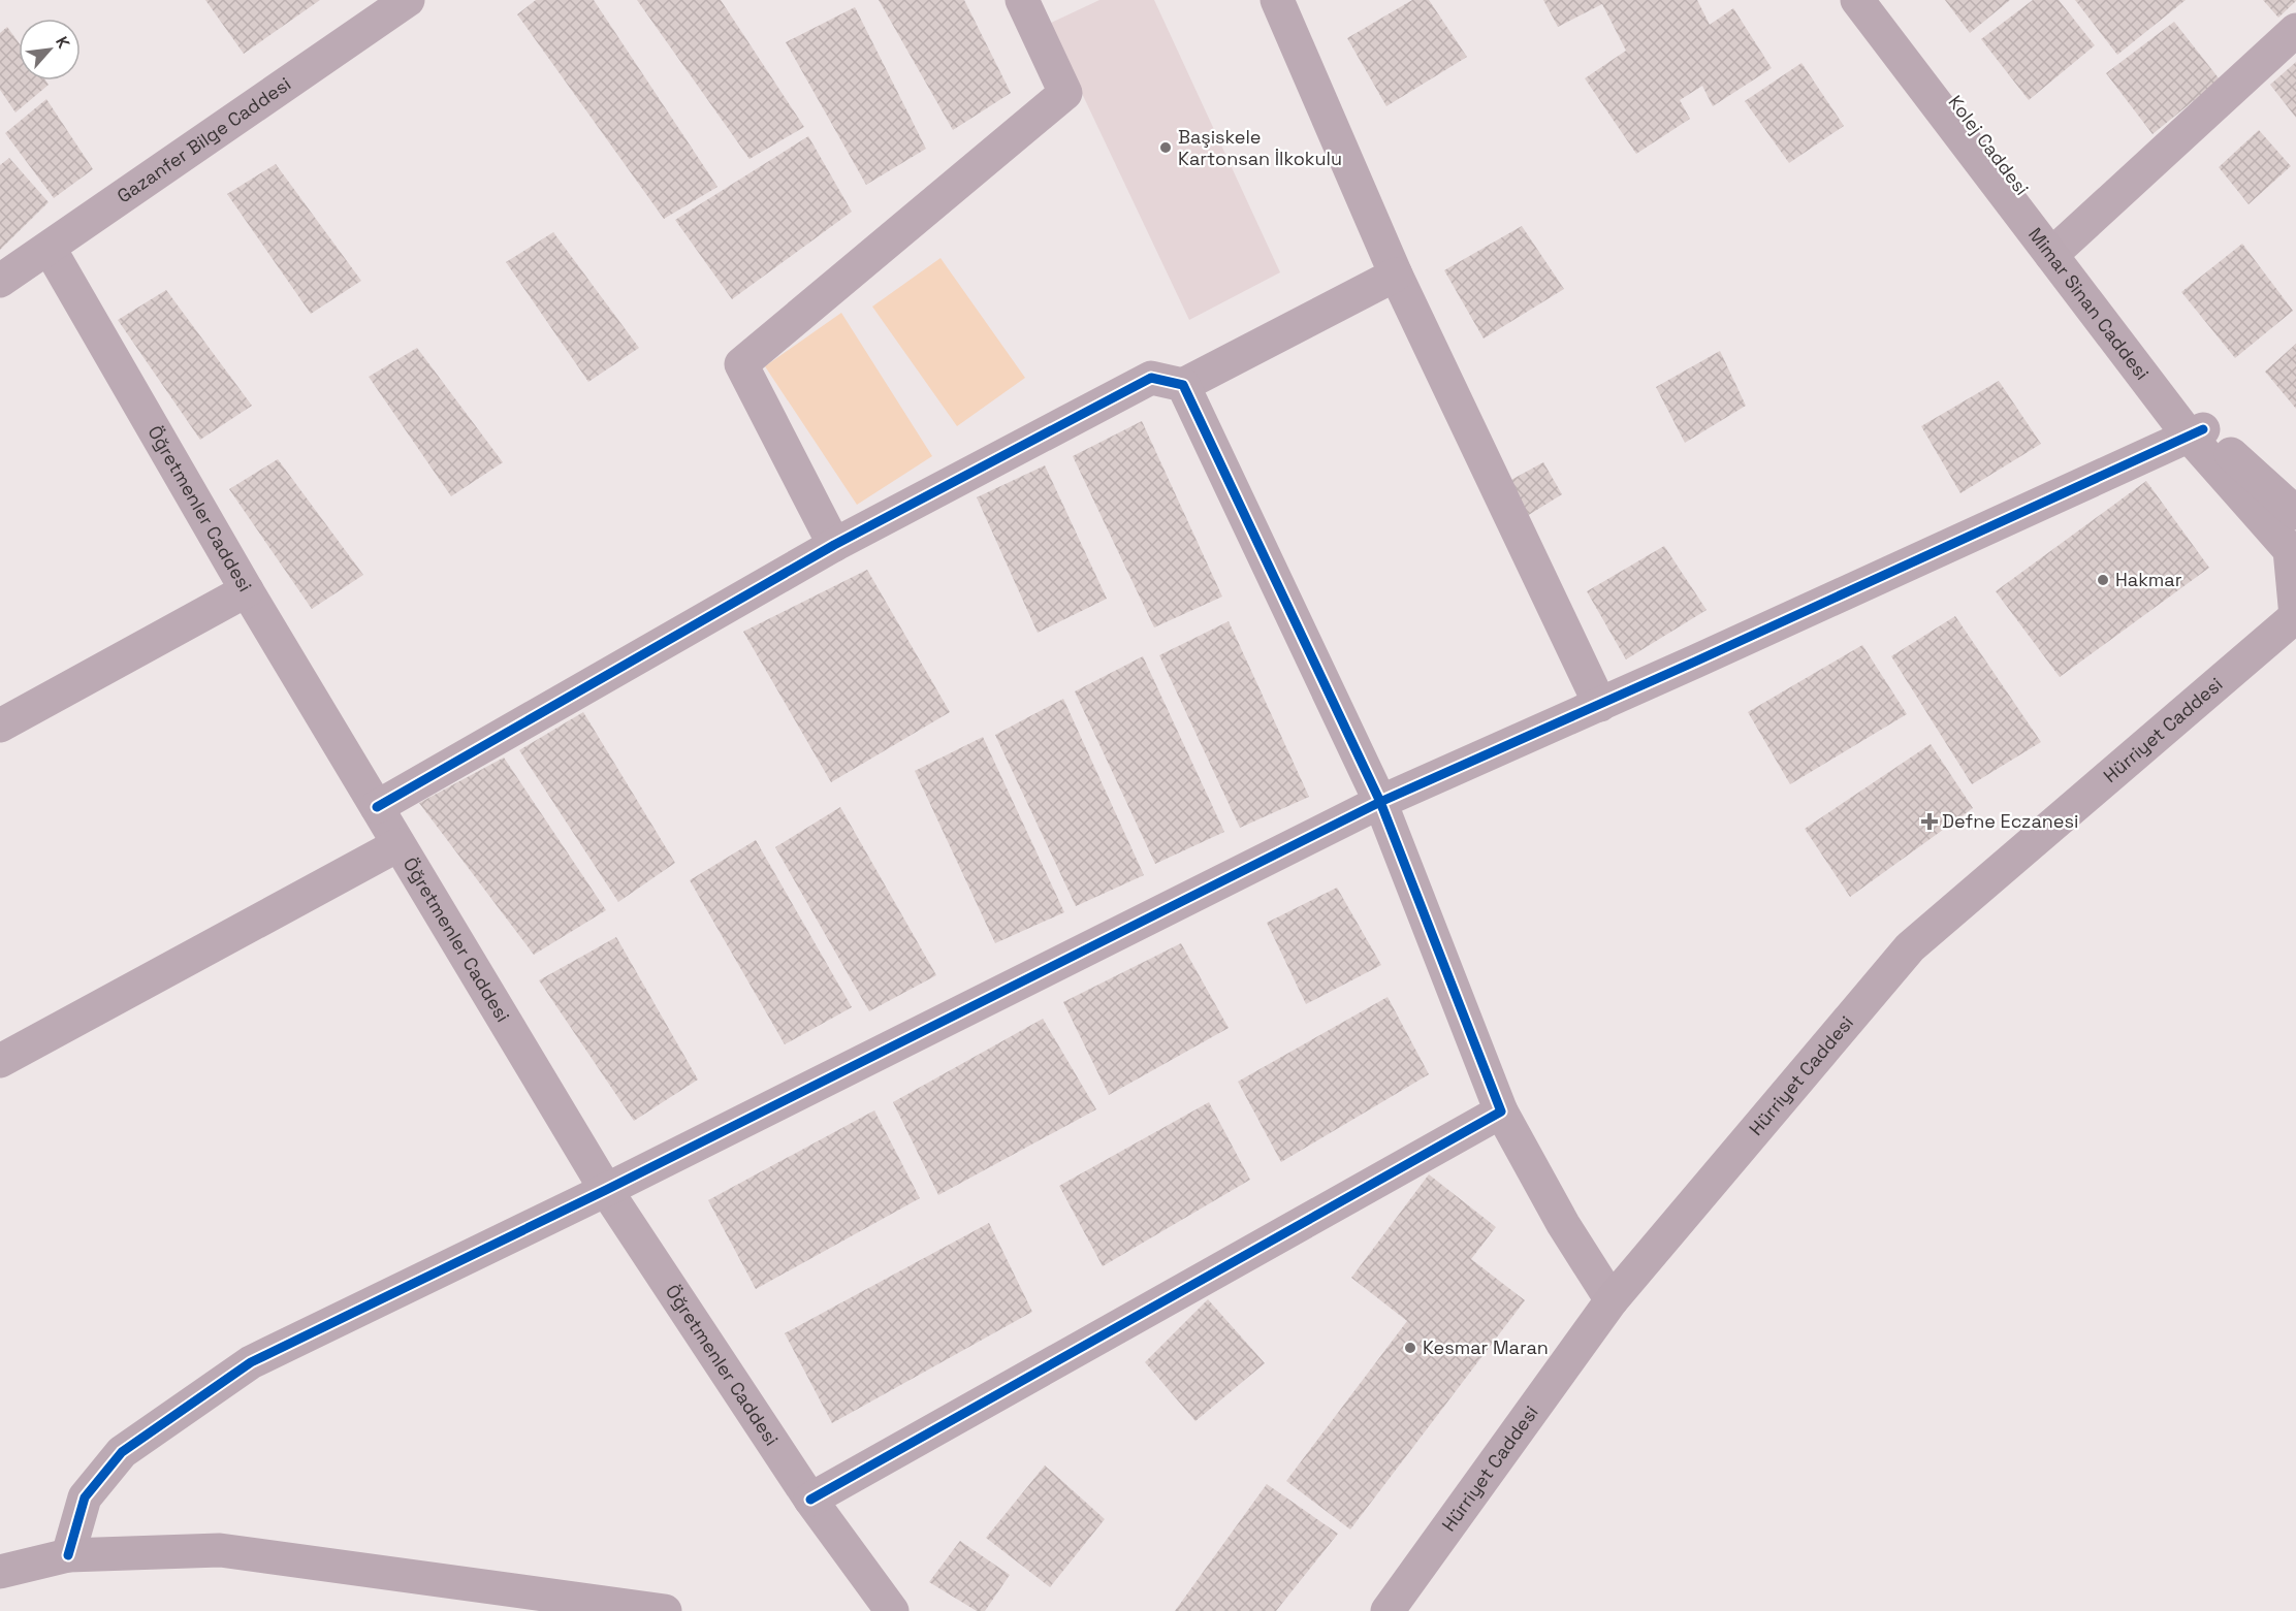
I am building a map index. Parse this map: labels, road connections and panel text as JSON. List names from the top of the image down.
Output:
{
  "streets": {
    "street": [
      "Gazanfer Bilge Caddesi",
      "Kolej Caddesi",
      "Mimar Sinan Caddesi",
      "Öğretmenler Caddesi",
      "Hürriyet Caddesi"
    ]
  },
  "crossings": [
    ["Gazanfer Bilge Caddesi", "Öğretmenler Caddesi"],
    ["Kolej Caddesi", "Mimar Sinan Caddesi"]
  ],
  "places": {
    "other": ["Başiskele Kartonsan İlkokulu", "Hakmar", "Kesmar Maran"],
    "health": ["Defne Eczanesi"]
  },
  "north": "top right"
}
